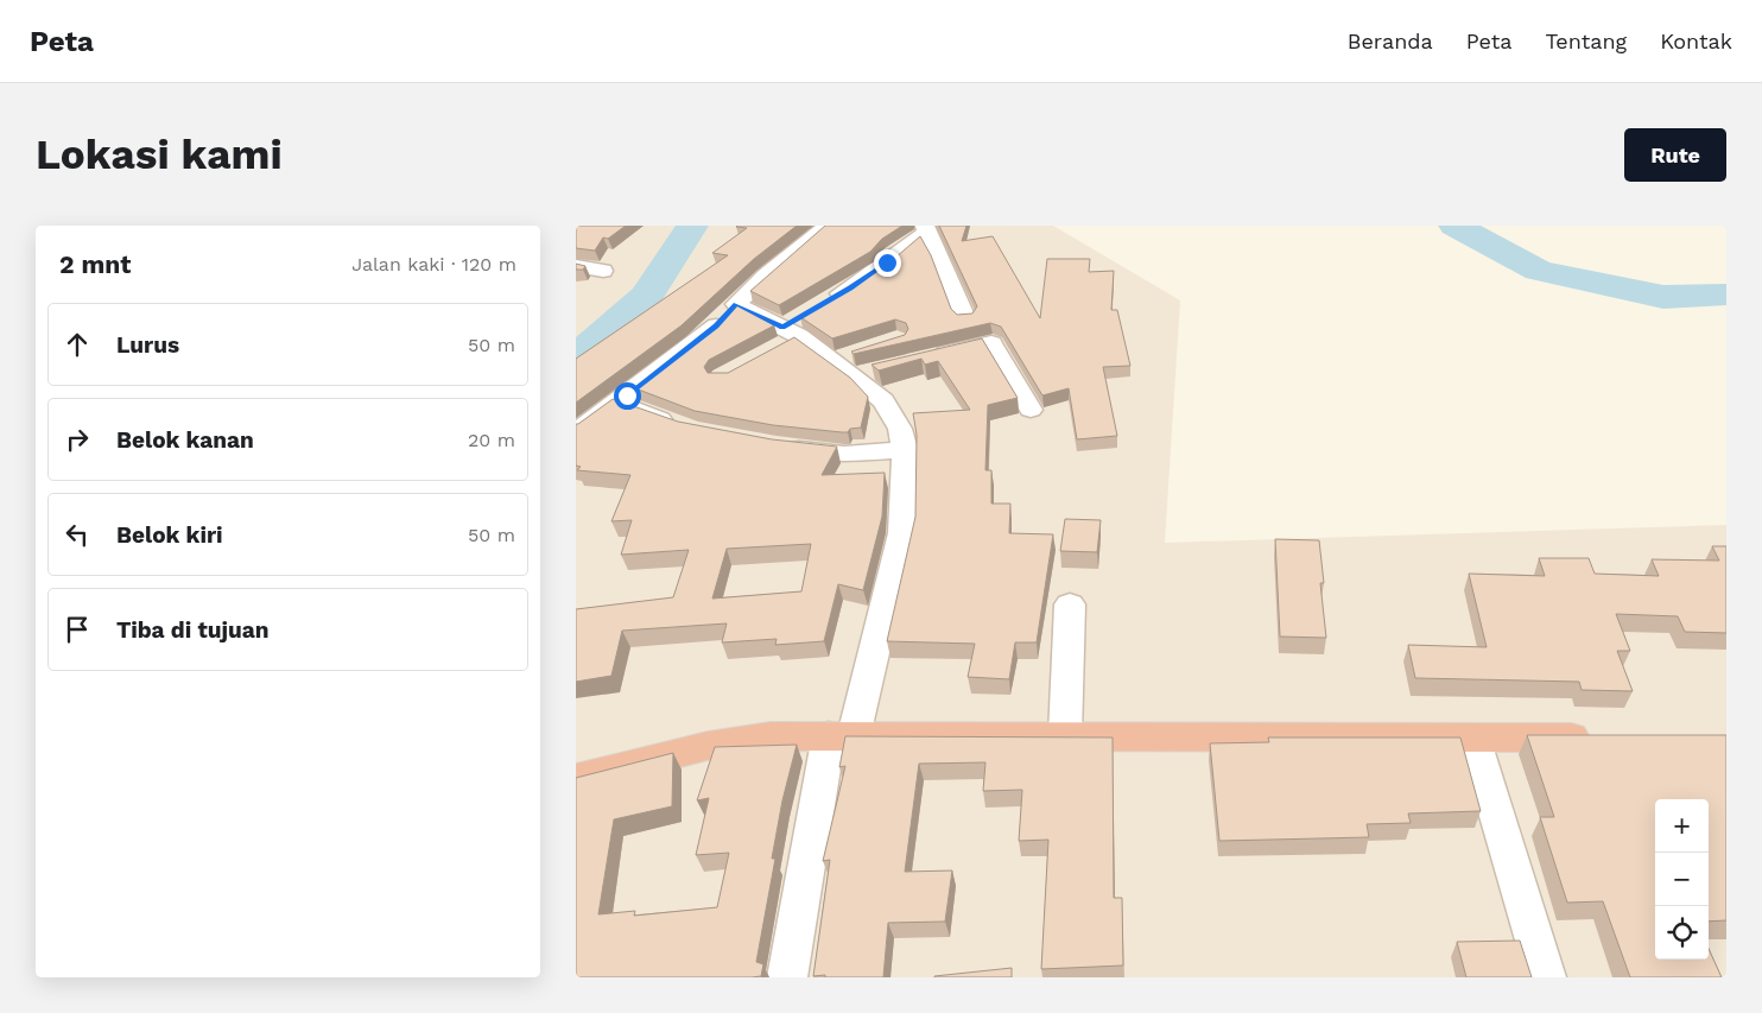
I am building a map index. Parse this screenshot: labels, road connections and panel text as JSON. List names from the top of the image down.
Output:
{
  "page": {
    "header": "Peta",
    "nav": [
      "Beranda",
      "Peta",
      "Tentang",
      "Kontak"
    ],
    "buttons": "Rute",
    "title": "Lokasi kami",
    "heading": ["2 mnt", "Jalan kaki · 120 m"],
    "list": [
      ["Lurus", "50 m"],
      ["Belok kanan", "20 m"],
      ["Belok kiri", "50 m"],
      "Tiba di tujuan"
    ],
    "map_buttons": ["+", "−"]
  }
}
